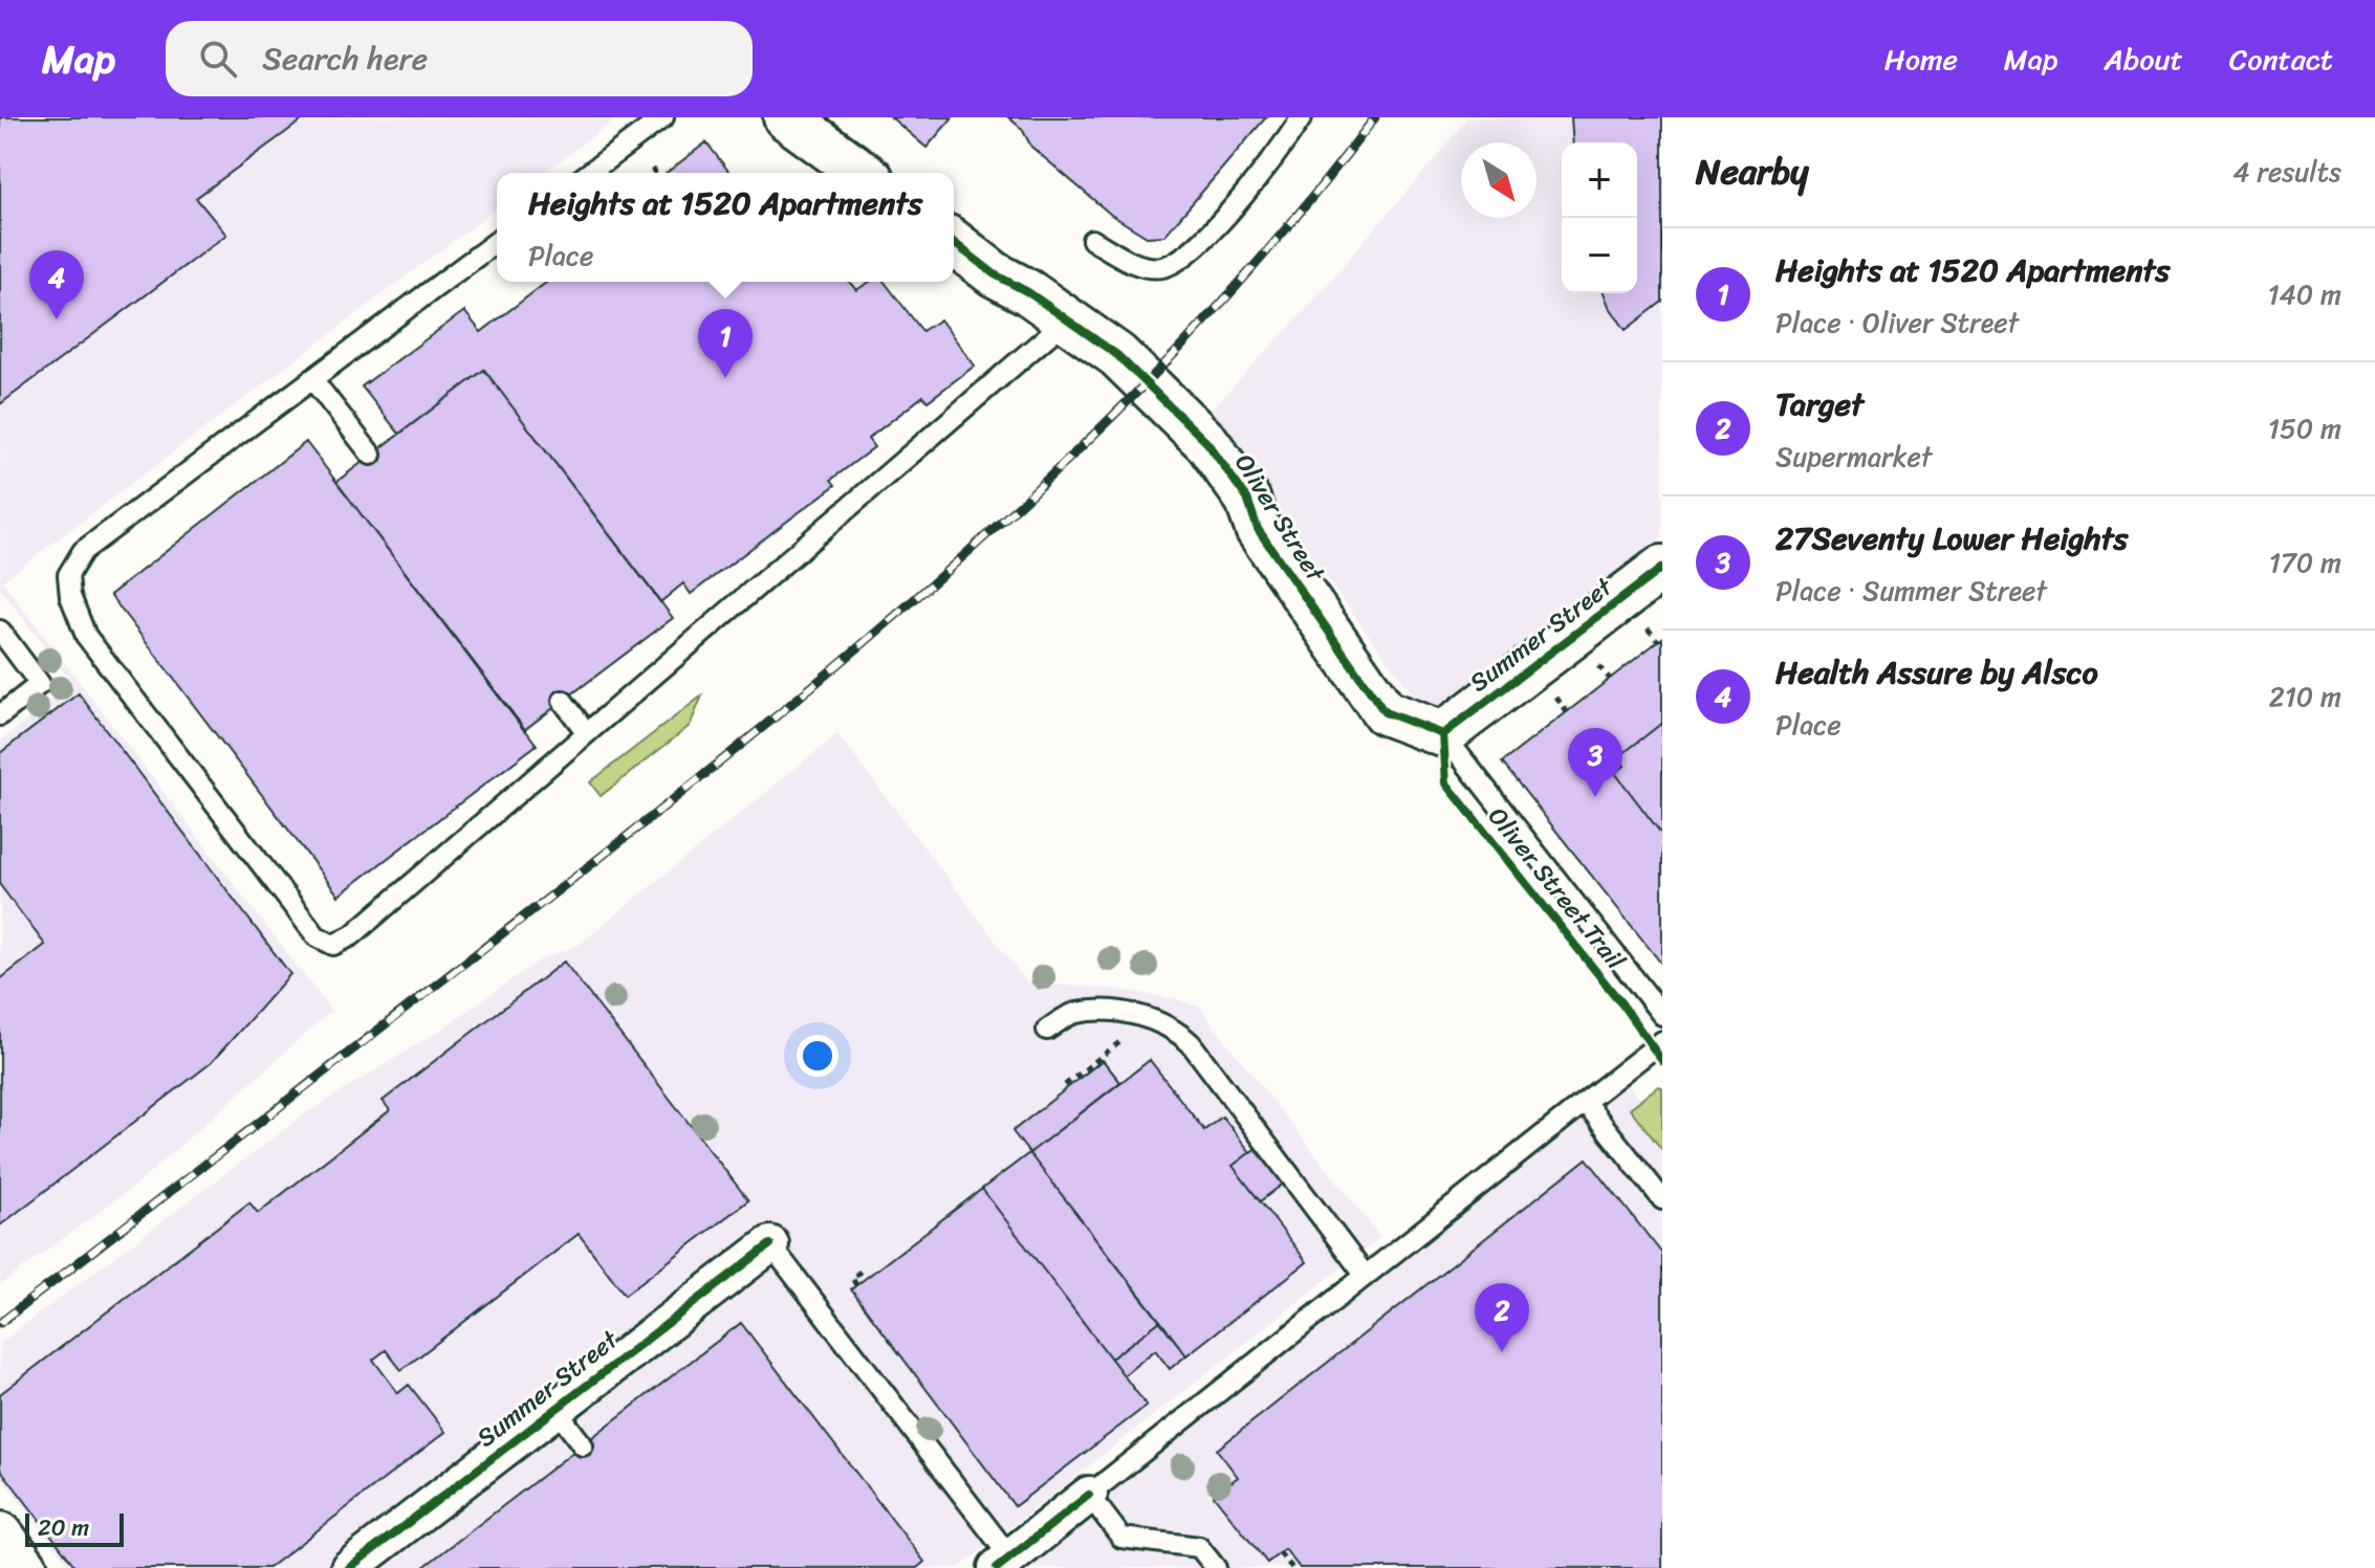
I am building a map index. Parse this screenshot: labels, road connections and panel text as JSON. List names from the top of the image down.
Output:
{
  "streets": {
    "street": ["Oliver Street", "Summer Street"],
    "cycle path": ["Oliver Street Trail"]
  },
  "crossings": [
    ["Oliver Street", "Summer Street"]
  ],
  "scale_bar": "20 m",
  "north": "bottom right",
  "page": {
    "header": "Map",
    "search": "Search here",
    "nav": [
      "Home",
      "Map",
      "About",
      "Contact"
    ],
    "heading": ["Nearby", "4 results"],
    "map_buttons": ["+", "−"],
    "popup": ["Heights at 1520 Apartments", "Place"],
    "list": [
      {
        "mark": "1",
        "name": "Heights at 1520 Apartments",
        "note": "Place · Oliver Street",
        "value": "140 m"
      },
      {
        "mark": "2",
        "name": "Target",
        "note": "Supermarket",
        "value": "150 m"
      },
      {
        "mark": "3",
        "name": "27Seventy Lower Heights",
        "note": "Place · Summer Street",
        "value": "170 m"
      },
      {
        "mark": "4",
        "name": "Health Assure by Alsco",
        "note": "Place",
        "value": "210 m"
      }
    ],
    "pins": [
      "4",
      "1",
      "3",
      "2"
    ],
    "scale": "20 m"
  }
}
